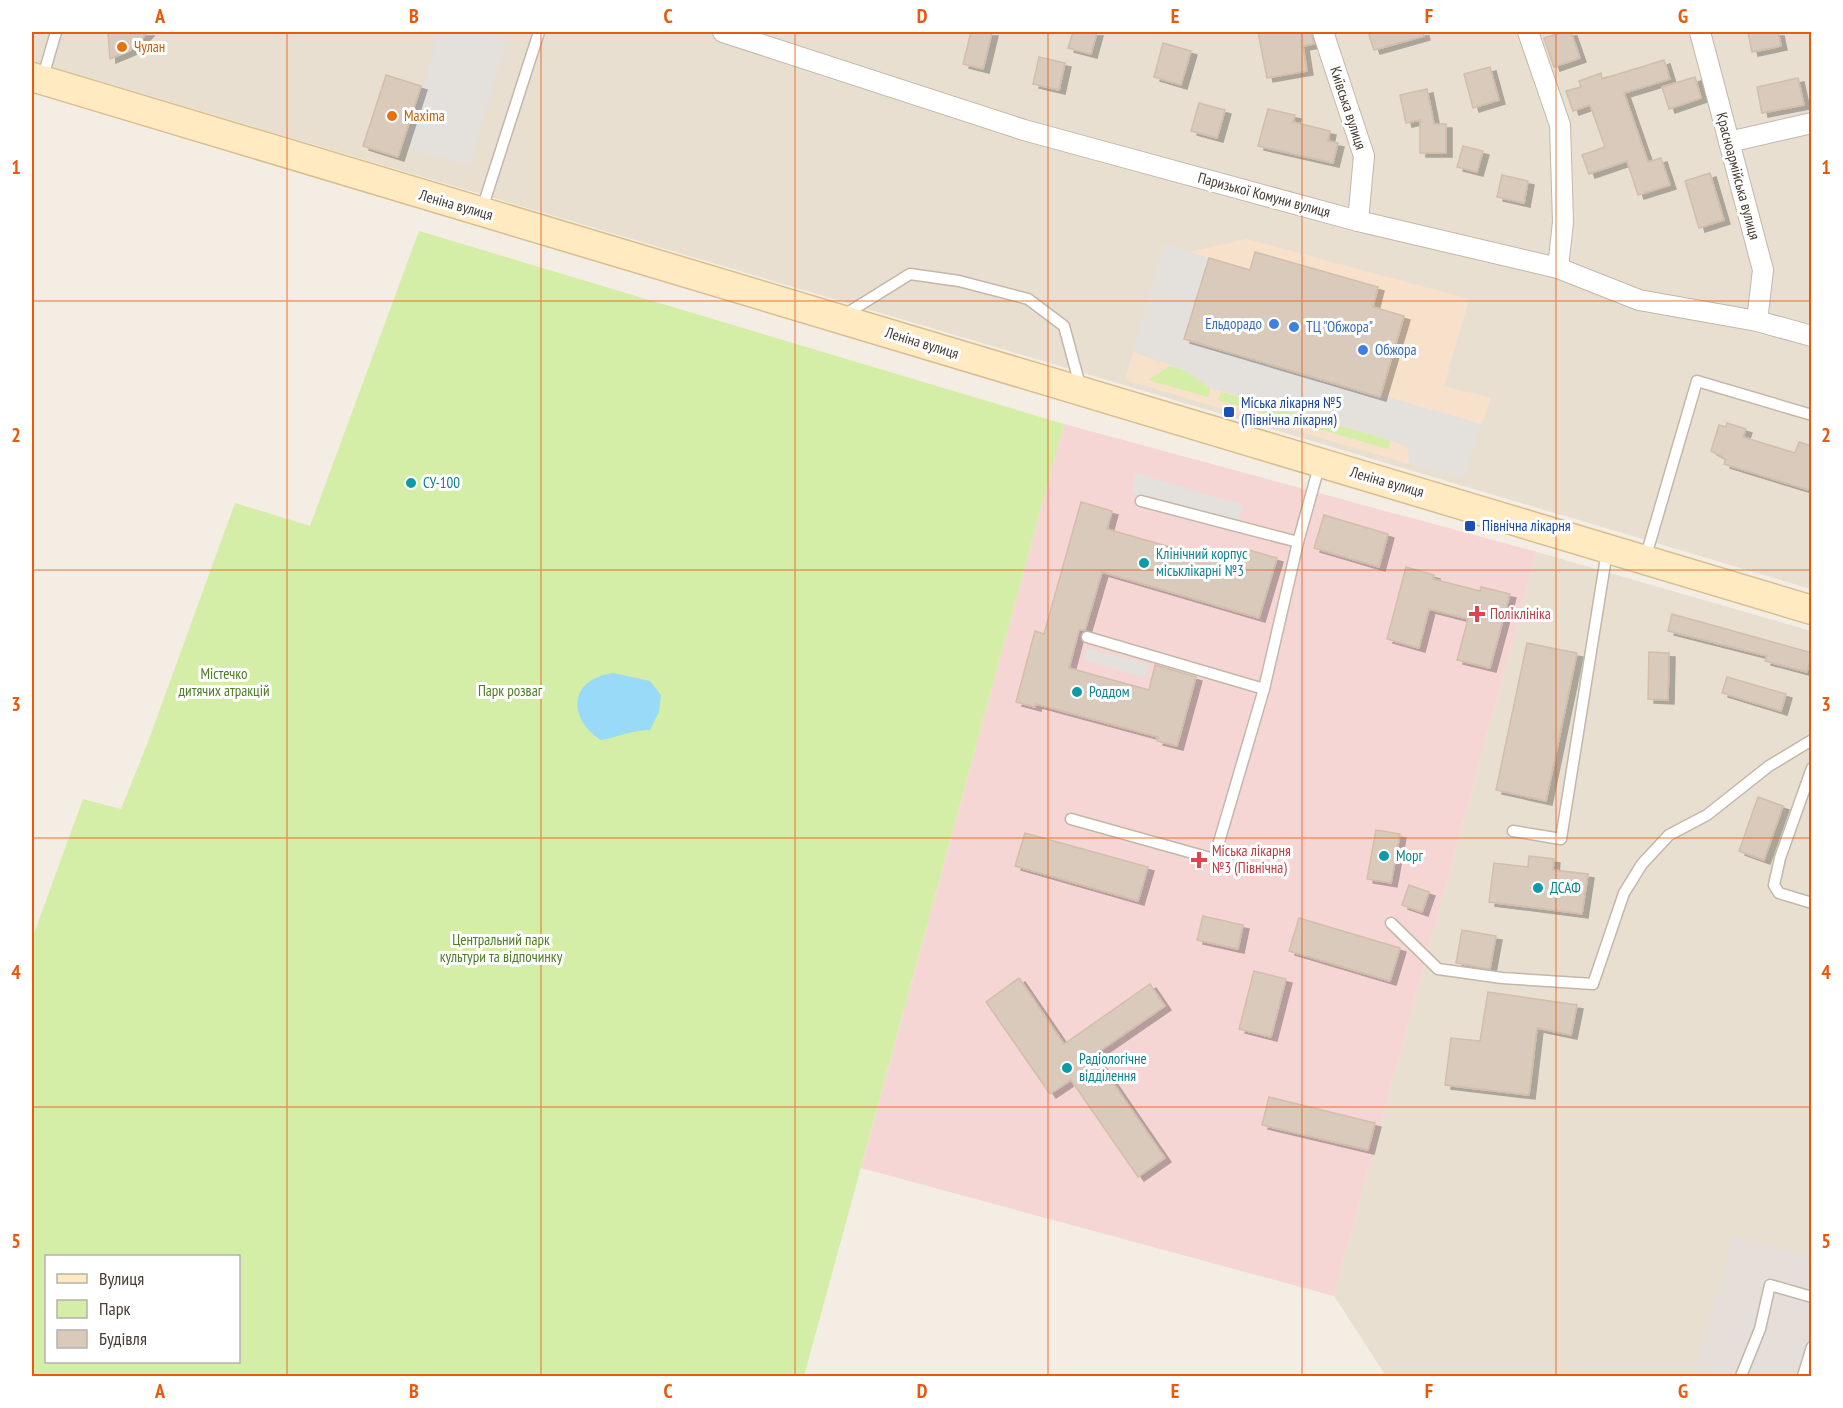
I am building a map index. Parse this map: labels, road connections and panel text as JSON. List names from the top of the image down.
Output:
{
  "streets": {
    "main road": ["Леніна вулиця"],
    "street": ["Київська вулиця", "Красноармійська вулиця", "Паризької Комуни вулиця"]
  },
  "crossings": [
    ["Київська вулиця", "Паризької Комуни вулиця"],
    ["Красноармійська вулиця", "Паризької Комуни вулиця"]
  ],
  "parks": ["Містечко дитячих атракцій", "Парк розваг", "Центральний парк культури та відпочинку"],
  "places": {
    "other": [
      "Чулан",
      "Maxima",
      "Ельдорадо",
      "ТЦ \"Обжора\"",
      "Обжора",
      "СУ-100",
      "Клінічний корпус міськлікарні №3",
      "Роддом",
      "Морг",
      "ДСАФ",
      "Радіологічне відділення"
    ],
    "transit": ["Міська лікарня №5 (Північна лікарня)", "Північна лікарня"],
    "health": ["Поліклініка", "Міська лікарня №3 (Північна)"]
  },
  "legend": ["Вулиця", "Парк", "Будівля"],
  "grid": {
    "columns": [
      "A",
      "B",
      "C",
      "D",
      "E",
      "F",
      "G"
    ],
    "rows": [
      "1",
      "2",
      "3",
      "4",
      "5"
    ]
  }
}
